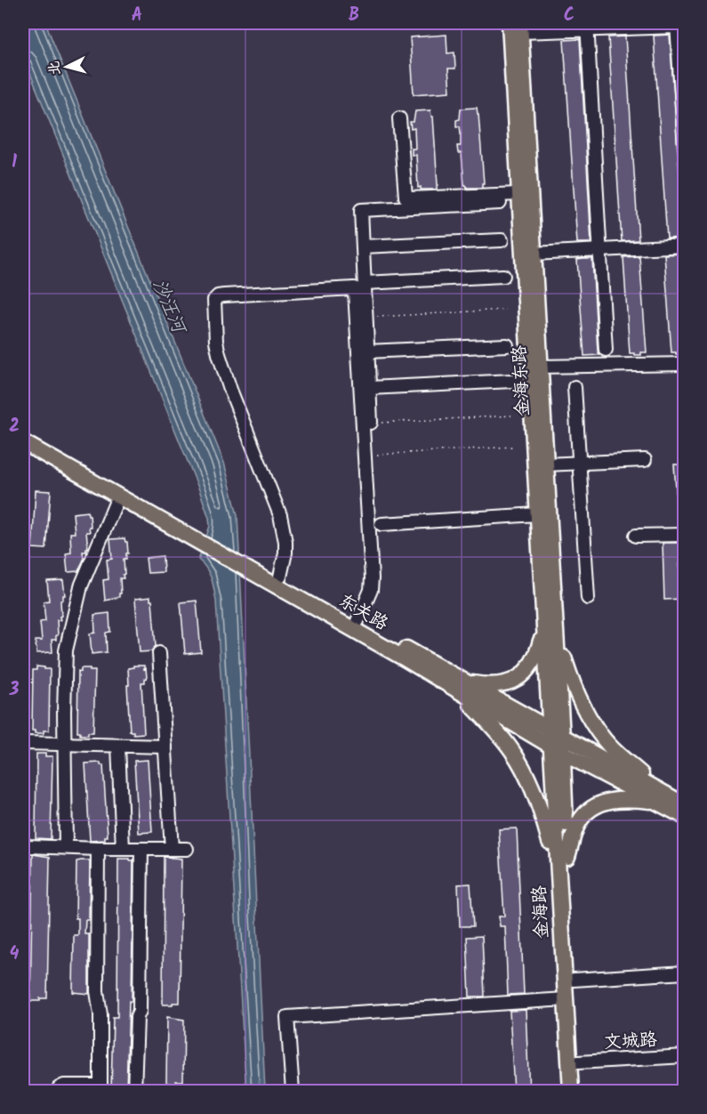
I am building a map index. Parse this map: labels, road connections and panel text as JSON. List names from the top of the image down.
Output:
{
  "streets": {
    "main road": ["金海东路", "东关路", "金海路"],
    "street": ["文城路"]
  },
  "crossings": [
    ["金海东路", "东关路"],
    ["金海东路", "金海路"],
    ["东关路", "金海路"],
    ["金海路", "文城路"]
  ],
  "water": ["沙汪河"],
  "north": "left",
  "grid": {
    "columns": ["A", "B", "C"],
    "rows": [
      "1",
      "2",
      "3",
      "4"
    ]
  }
}
